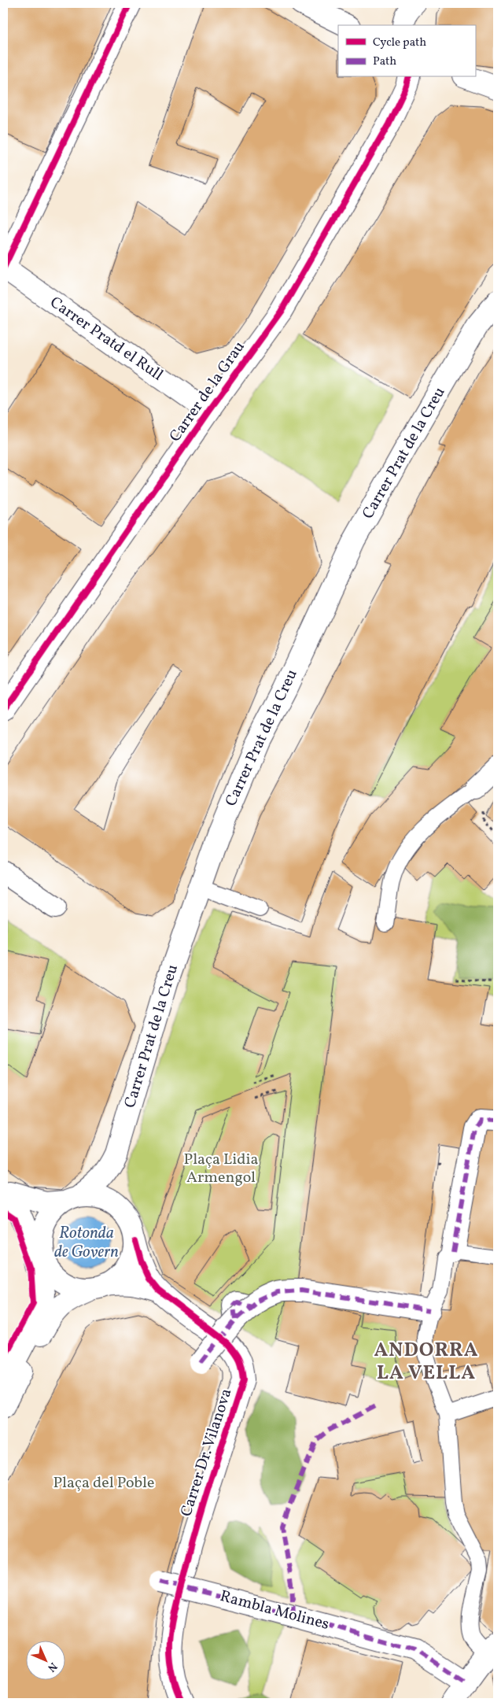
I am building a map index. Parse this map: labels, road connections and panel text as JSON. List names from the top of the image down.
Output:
{
  "streets": {
    "street": [
      "Carrer Pratd el Rull",
      "Carrer de la Grau",
      "Carrer Prat de la Creu",
      "Carrer Dr. Vilanova",
      "Rambla Molines"
    ]
  },
  "crossings": [
    ["Carrer Pratd el Rull", "Carrer de la Grau"],
    ["Carrer Prat de la Creu", "Carrer Dr. Vilanova"]
  ],
  "districts": ["ANDORRA LA VELLA"],
  "water": ["Rotonda de Govern"],
  "parks": ["Plaça Lidia Armengol", "Plaça del Poble"],
  "legend": ["Cycle path", "Path"],
  "north": "bottom right"
}
